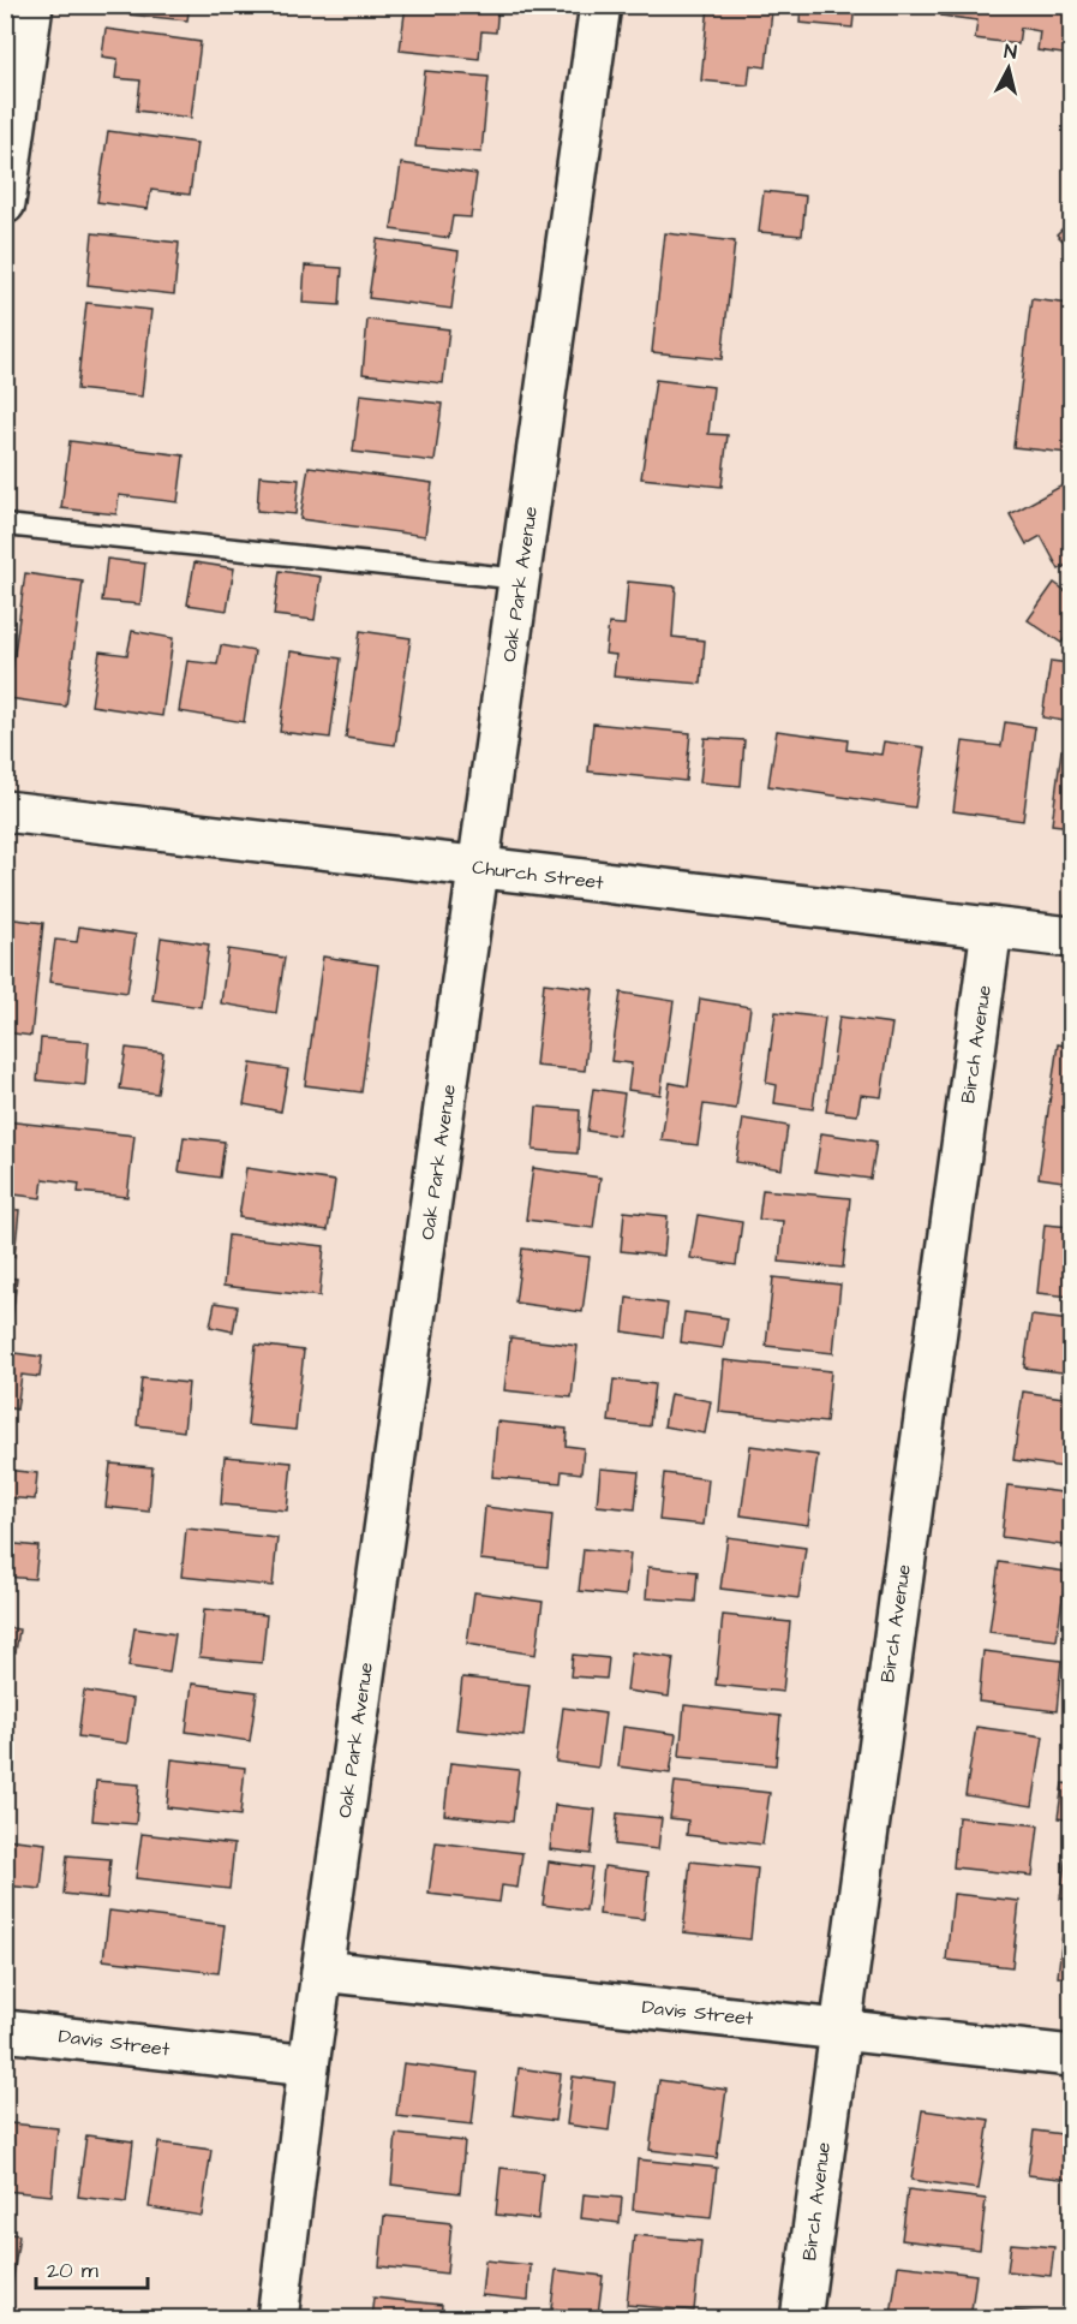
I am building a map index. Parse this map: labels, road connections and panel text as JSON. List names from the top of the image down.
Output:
{
  "streets": {
    "street": [
      "Oak Park Avenue",
      "Church Street",
      "Birch Avenue",
      "Davis Street"
    ]
  },
  "crossings": [
    ["Oak Park Avenue", "Church Street"],
    ["Oak Park Avenue", "Davis Street"],
    ["Church Street", "Birch Avenue"],
    ["Birch Avenue", "Davis Street"]
  ],
  "scale_bar": "20 m",
  "north": "top"
}
